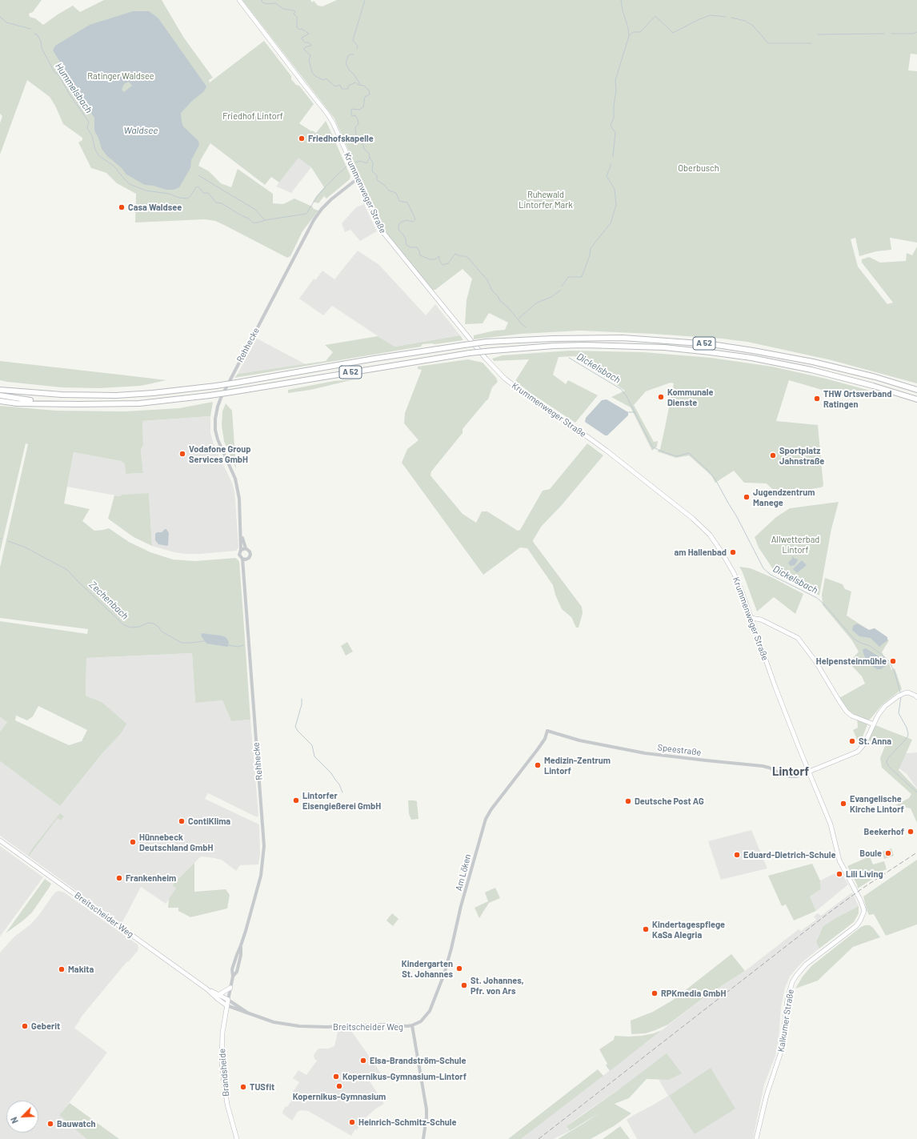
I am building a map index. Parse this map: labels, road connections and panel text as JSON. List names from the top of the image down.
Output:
{
  "streets": {
    "highway": ["A 52"],
    "main road": [
      "Krummenweger Straße",
      "Rehhecke",
      "Breitscheider Weg",
      "Kalkumer Straße",
      "Brandsheide"
    ],
    "street": ["Speestraße", "Am Löken"]
  },
  "crossings": [
    ["Krummenweger Straße", "Rehhecke"],
    ["Krummenweger Straße", "Speestraße"],
    ["Krummenweger Straße", "Kalkumer Straße"],
    ["Rehhecke", "Breitscheider Weg"],
    ["Rehhecke", "Brandsheide"],
    ["Speestraße", "Am Löken"],
    ["Am Löken", "Breitscheider Weg"],
    ["Breitscheider Weg", "Brandsheide"]
  ],
  "districts": ["Lintorf"],
  "water": [
    "Hummelsbach",
    "Waldsee",
    "Dickelsbach",
    "Zechenbach"
  ],
  "parks": [
    "Ratinger Waldsee",
    "Friedhof Lintorf",
    "Oberbusch",
    "Ruhewald Lintorfer Mark",
    "Allwetterbad Lintorf"
  ],
  "places": [
    "Friedhofskapelle",
    "Casa Waldsee",
    "Kommunale Dienste",
    "THW Ortsverband Ratingen",
    "Vodafone Group Services GmbH",
    "Sportplatz Jahnstraße",
    "Jugendzentrum Manege",
    "am Hallenbad",
    "Helpensteinmühle",
    "St. Anna",
    "Medizin-Zentrum Lintorf",
    "Lintorfer Eisengießerei GmbH",
    "Deutsche Post AG",
    "Evangelische Kirche Lintorf",
    "ContiKlima",
    "Beekerhof",
    "Hünnebeck Deutschland GmbH",
    "Boule",
    "Eduard-Dietrich-Schule",
    "Lili Living",
    "Frankenheim",
    "Kindertagespflege KaSa Alegria",
    "Kindergarten St. Johannes",
    "Makita",
    "St. Johannes, Pfr. von Ars",
    "RPKmedia GmbH",
    "Geberit",
    "Elsa-Brandström-Schule",
    "Kopernikus-Gymnasium-Lintorf",
    "Kopernikus-Gymnasium",
    "TUSfit",
    "Heinrich-Schmitz-Schule",
    "Bauwatch"
  ],
  "north": "bottom left"
}
